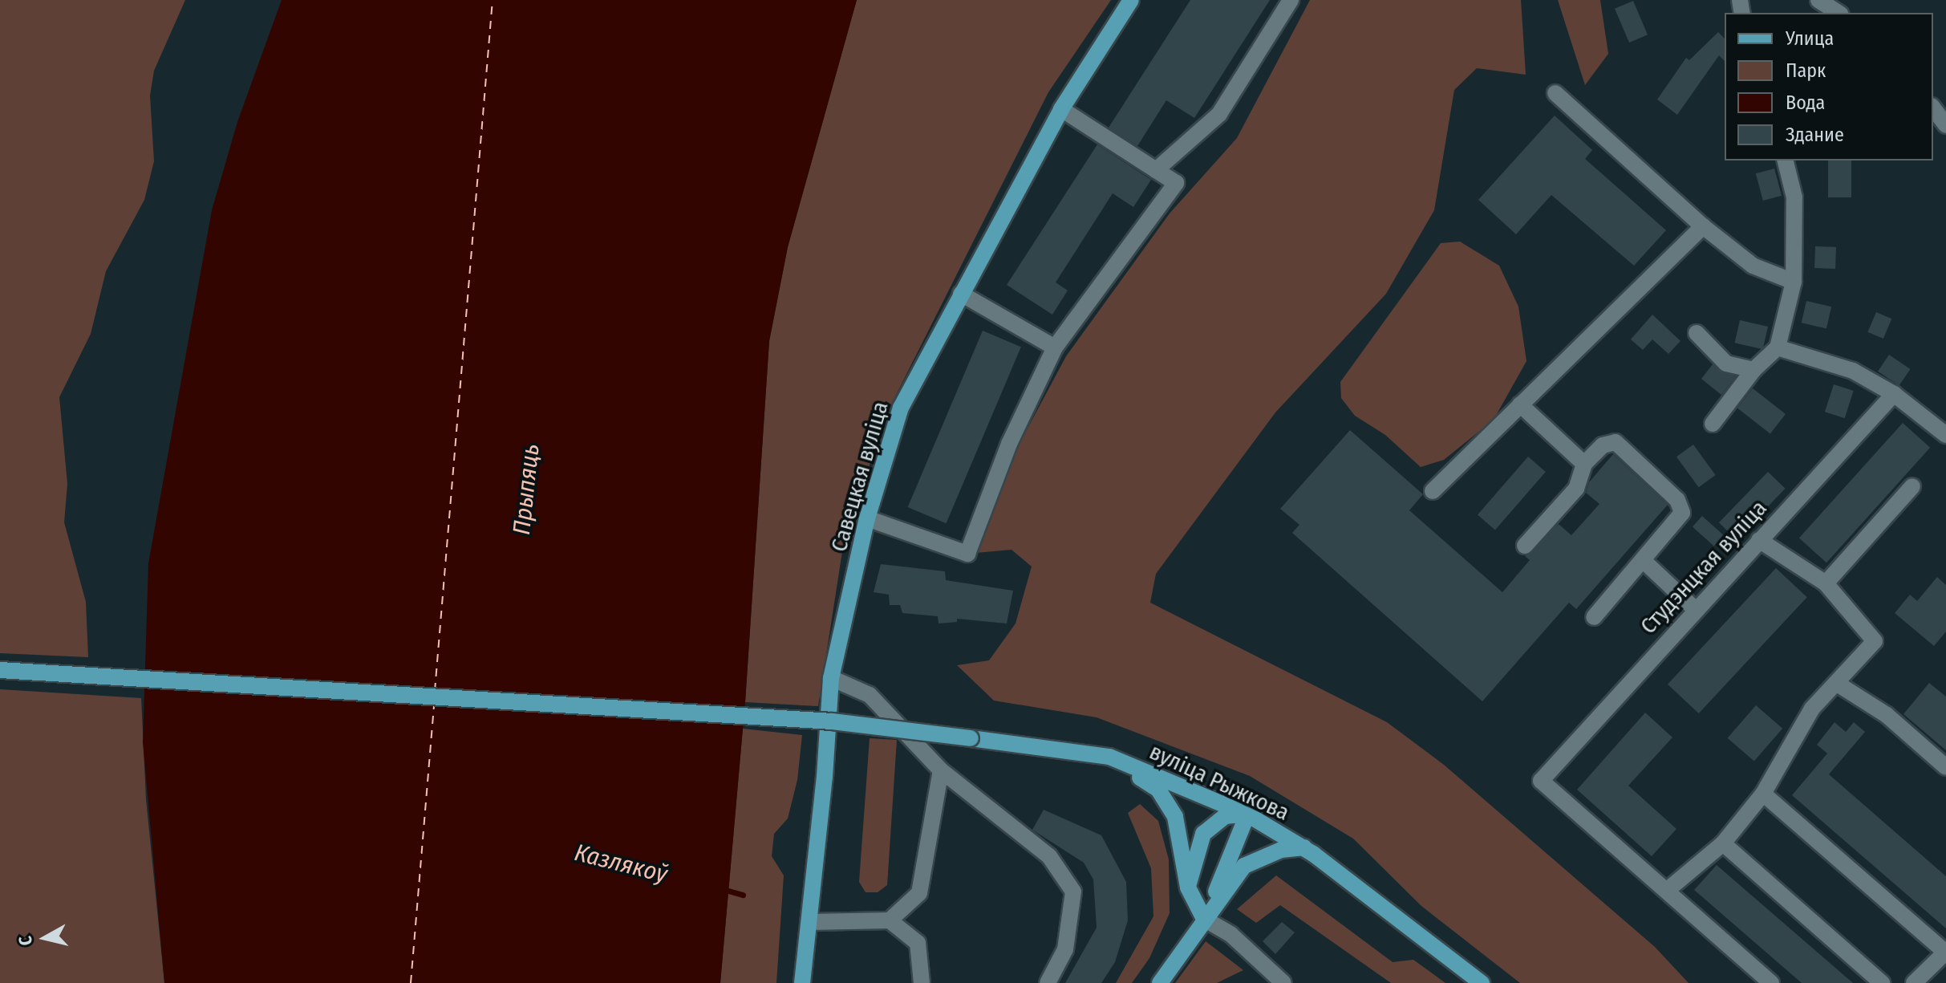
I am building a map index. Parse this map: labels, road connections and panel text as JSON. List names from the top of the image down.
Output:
{
  "streets": {
    "main road": ["Савецкая вуліца", "вуліца Рыжкова"],
    "street": ["Студэнцкая вуліца"]
  },
  "water": ["Прыпяць", "Казлякоў"],
  "legend": [
    "Улица",
    "Парк",
    "Вода",
    "Здание"
  ],
  "north": "left"
}
